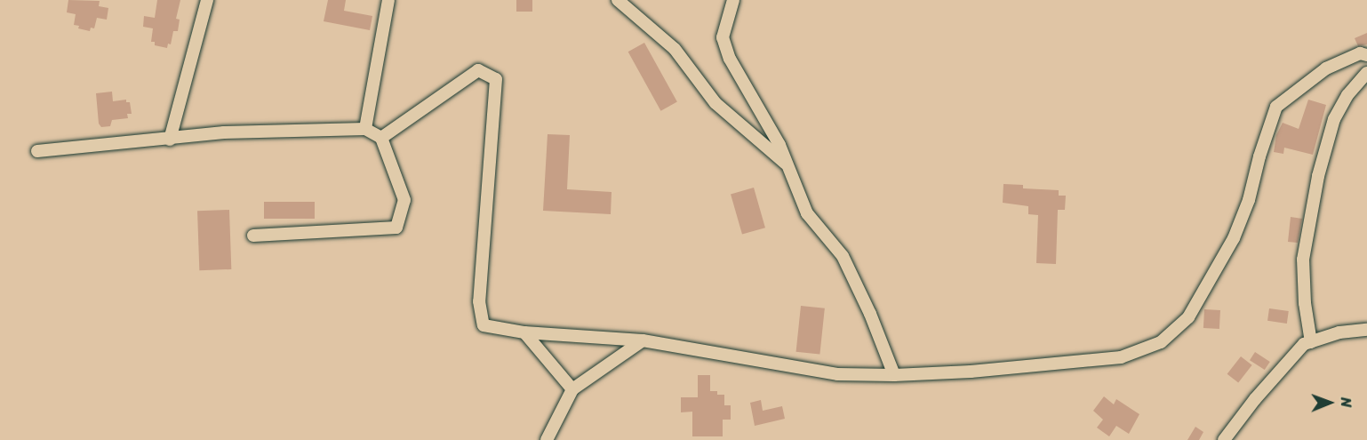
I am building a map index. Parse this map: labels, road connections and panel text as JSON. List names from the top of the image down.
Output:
{
  "north": "right"
}
